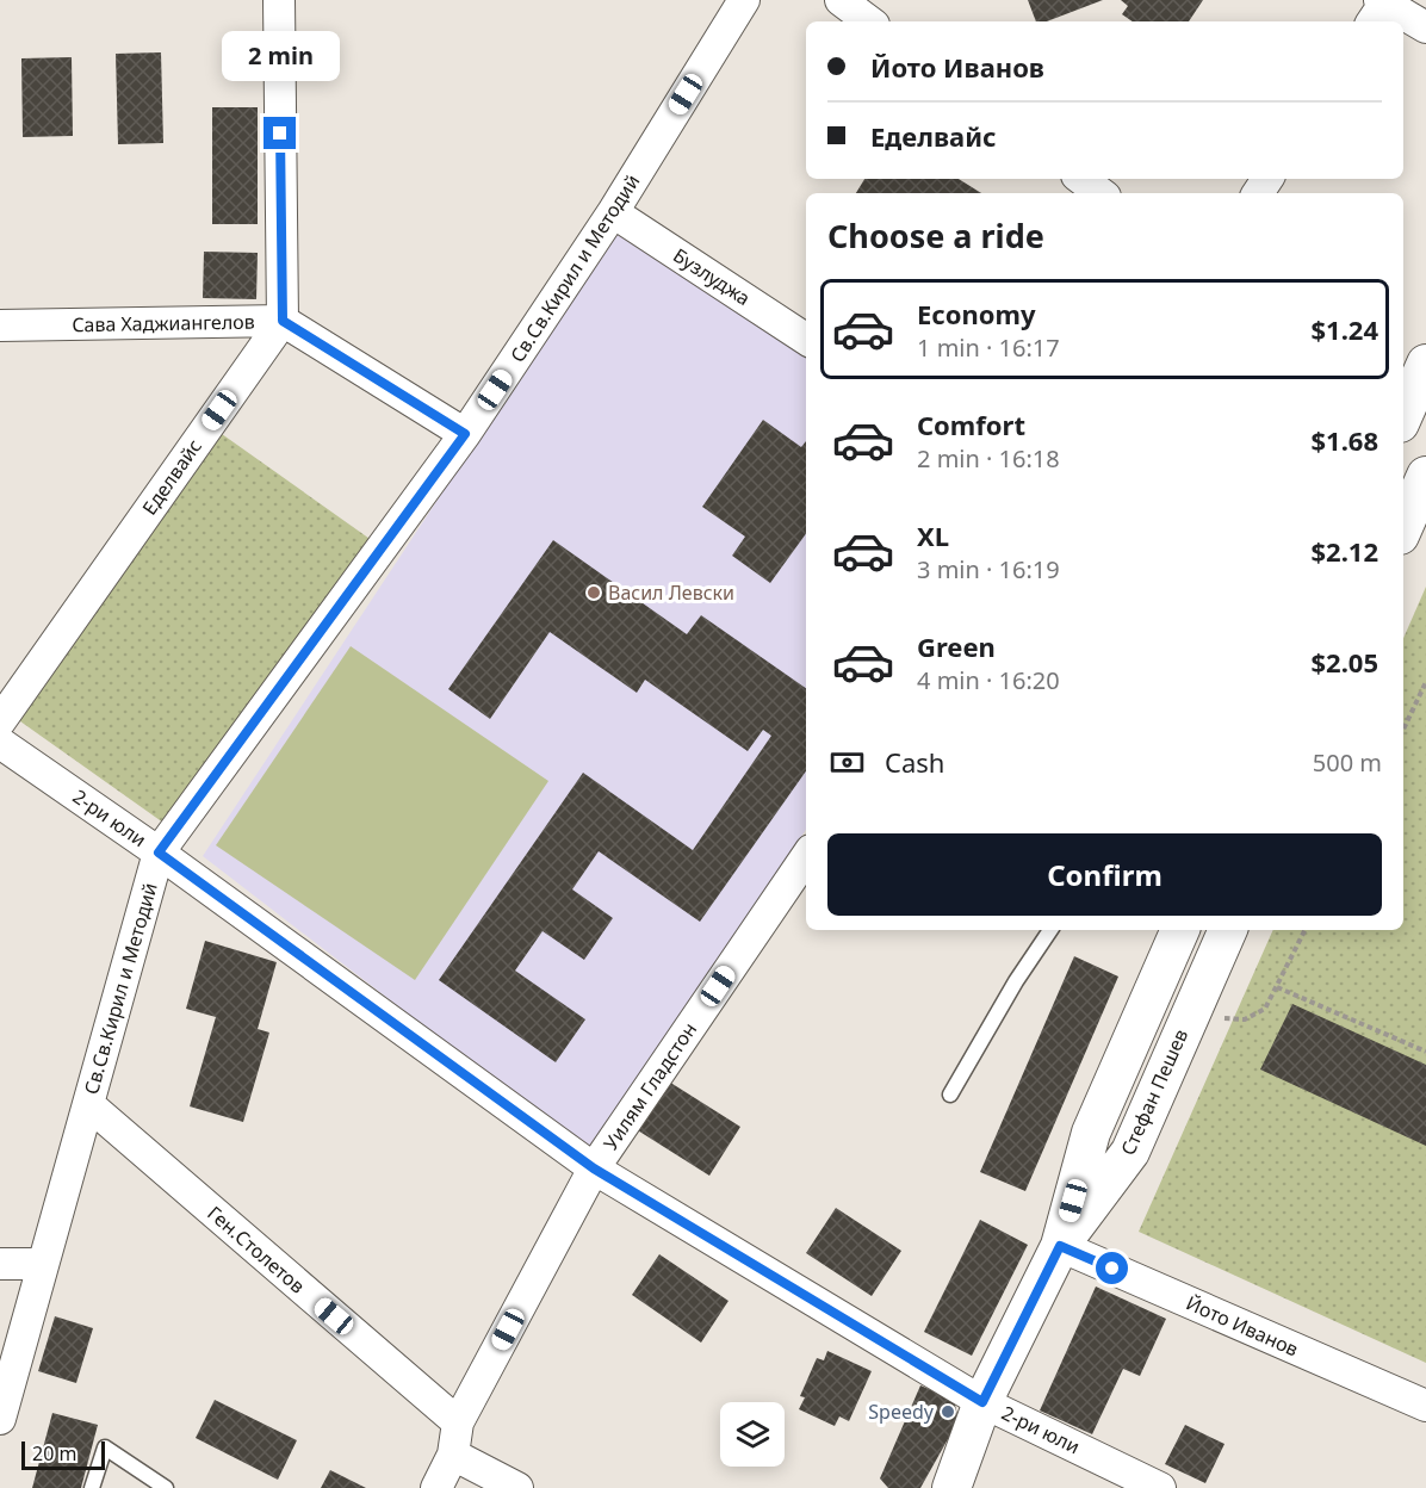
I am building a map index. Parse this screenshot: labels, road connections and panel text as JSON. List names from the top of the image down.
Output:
{
  "streets": {
    "street": [
      "Св.Св.Кирил и Методий",
      "Бузлуджа",
      "Сава Хаджиангелов",
      "Еделвайс",
      "2-ри юли",
      "Уилям Гладстон",
      "Стефан Пешев",
      "Ген.Столетов",
      "Йото Иванов"
    ]
  },
  "crossings": [
    ["Св.Св.Кирил и Методий", "Бузлуджа"],
    ["Св.Св.Кирил и Методий", "Сава Хаджиангелов"],
    ["Св.Св.Кирил и Методий", "2-ри юли"],
    ["Св.Св.Кирил и Методий", "Ген.Столетов"],
    ["Сава Хаджиангелов", "Еделвайс"],
    ["2-ри юли", "Уилям Гладстон"],
    ["2-ри юли", "Стефан Пешев"],
    ["Уилям Гладстон", "Ген.Столетов"],
    ["Стефан Пешев", "Йото Иванов"]
  ],
  "places": ["Васил Левски", "Speedy"],
  "scale_bar": "20 m",
  "page": {
    "banner": ["Йото Иванов", "Еделвайс"],
    "bubble": "2 min",
    "heading": "Choose a ride",
    "list": [
      {
        "name": "Economy",
        "note": "1 min · 16:17",
        "value": "$1.24"
      },
      {
        "name": "Comfort",
        "note": "2 min · 16:18",
        "value": "$1.68"
      },
      {
        "name": "XL",
        "note": "3 min · 16:19",
        "value": "$2.12"
      },
      {
        "name": "Green",
        "note": "4 min · 16:20",
        "value": "$2.05"
      }
    ],
    "pay": ["Cash", "500 m"],
    "buttons": "Confirm",
    "scale": "20 m"
  }
}
